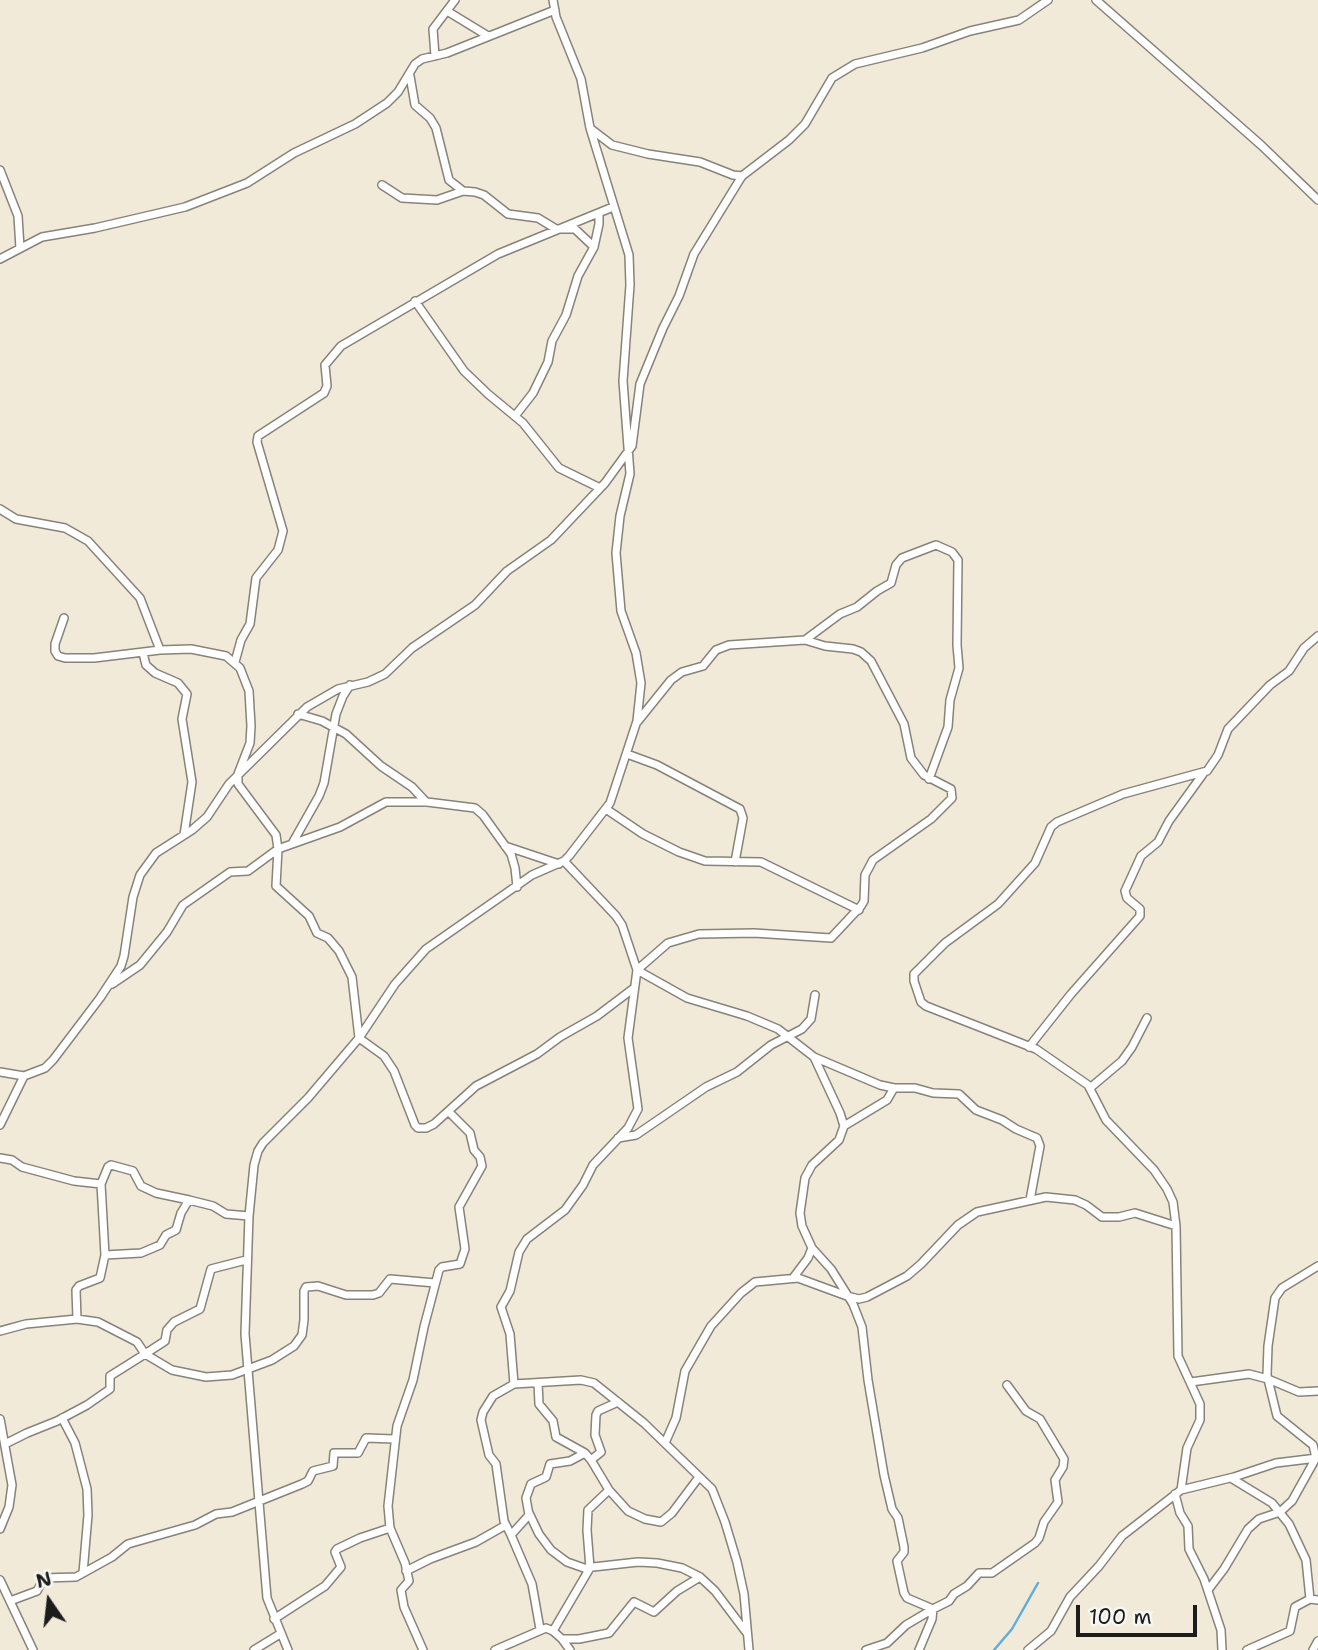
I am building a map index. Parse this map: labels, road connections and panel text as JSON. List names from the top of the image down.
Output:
{
  "scale_bar": "100 m",
  "north": "top"
}
